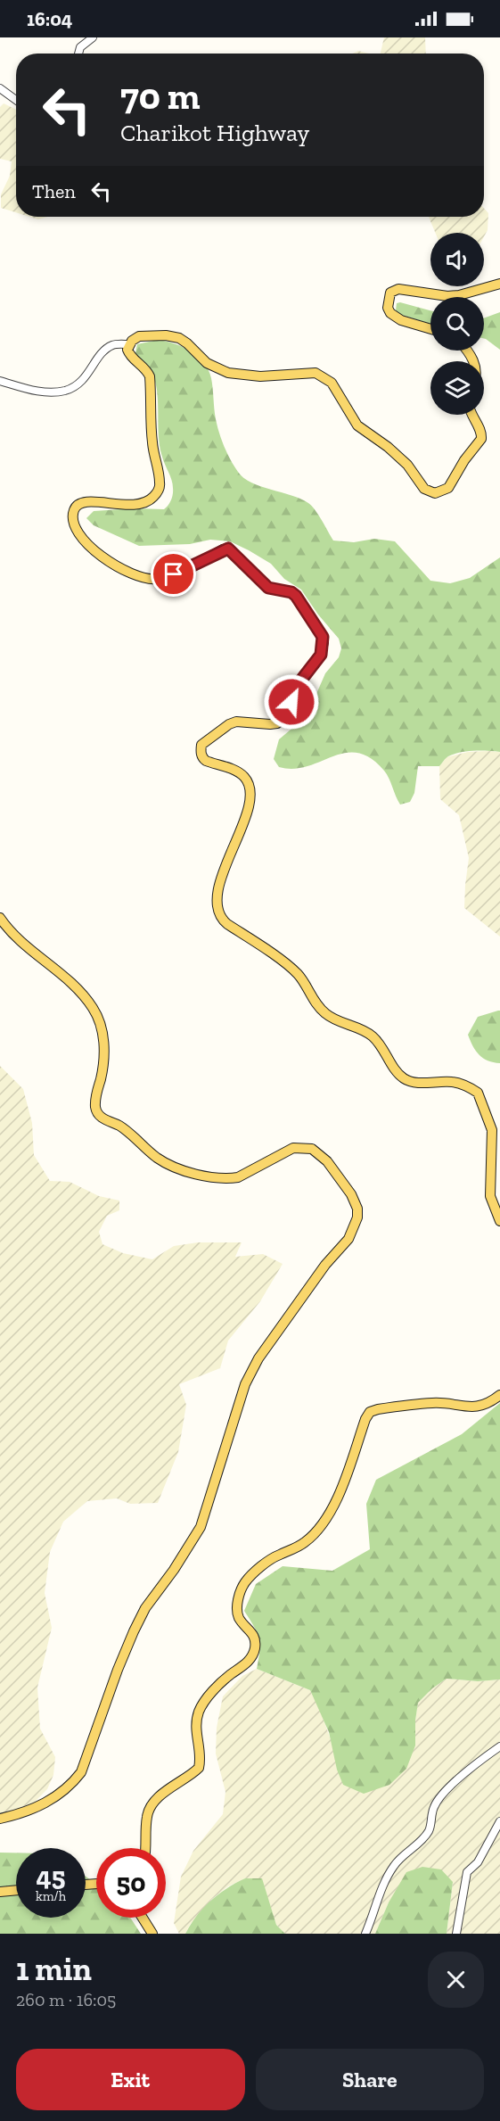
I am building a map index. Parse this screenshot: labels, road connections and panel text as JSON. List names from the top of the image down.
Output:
{
  "page": {
    "status": "16:04",
    "turn": ["70 m", "Charikot Highway"],
    "then": "Then",
    "speed": "45 km/h",
    "limit": "50",
    "heading": ["1 min", "260 m · 16:05"],
    "buttons": ["Exit", "Share"]
  }
}
